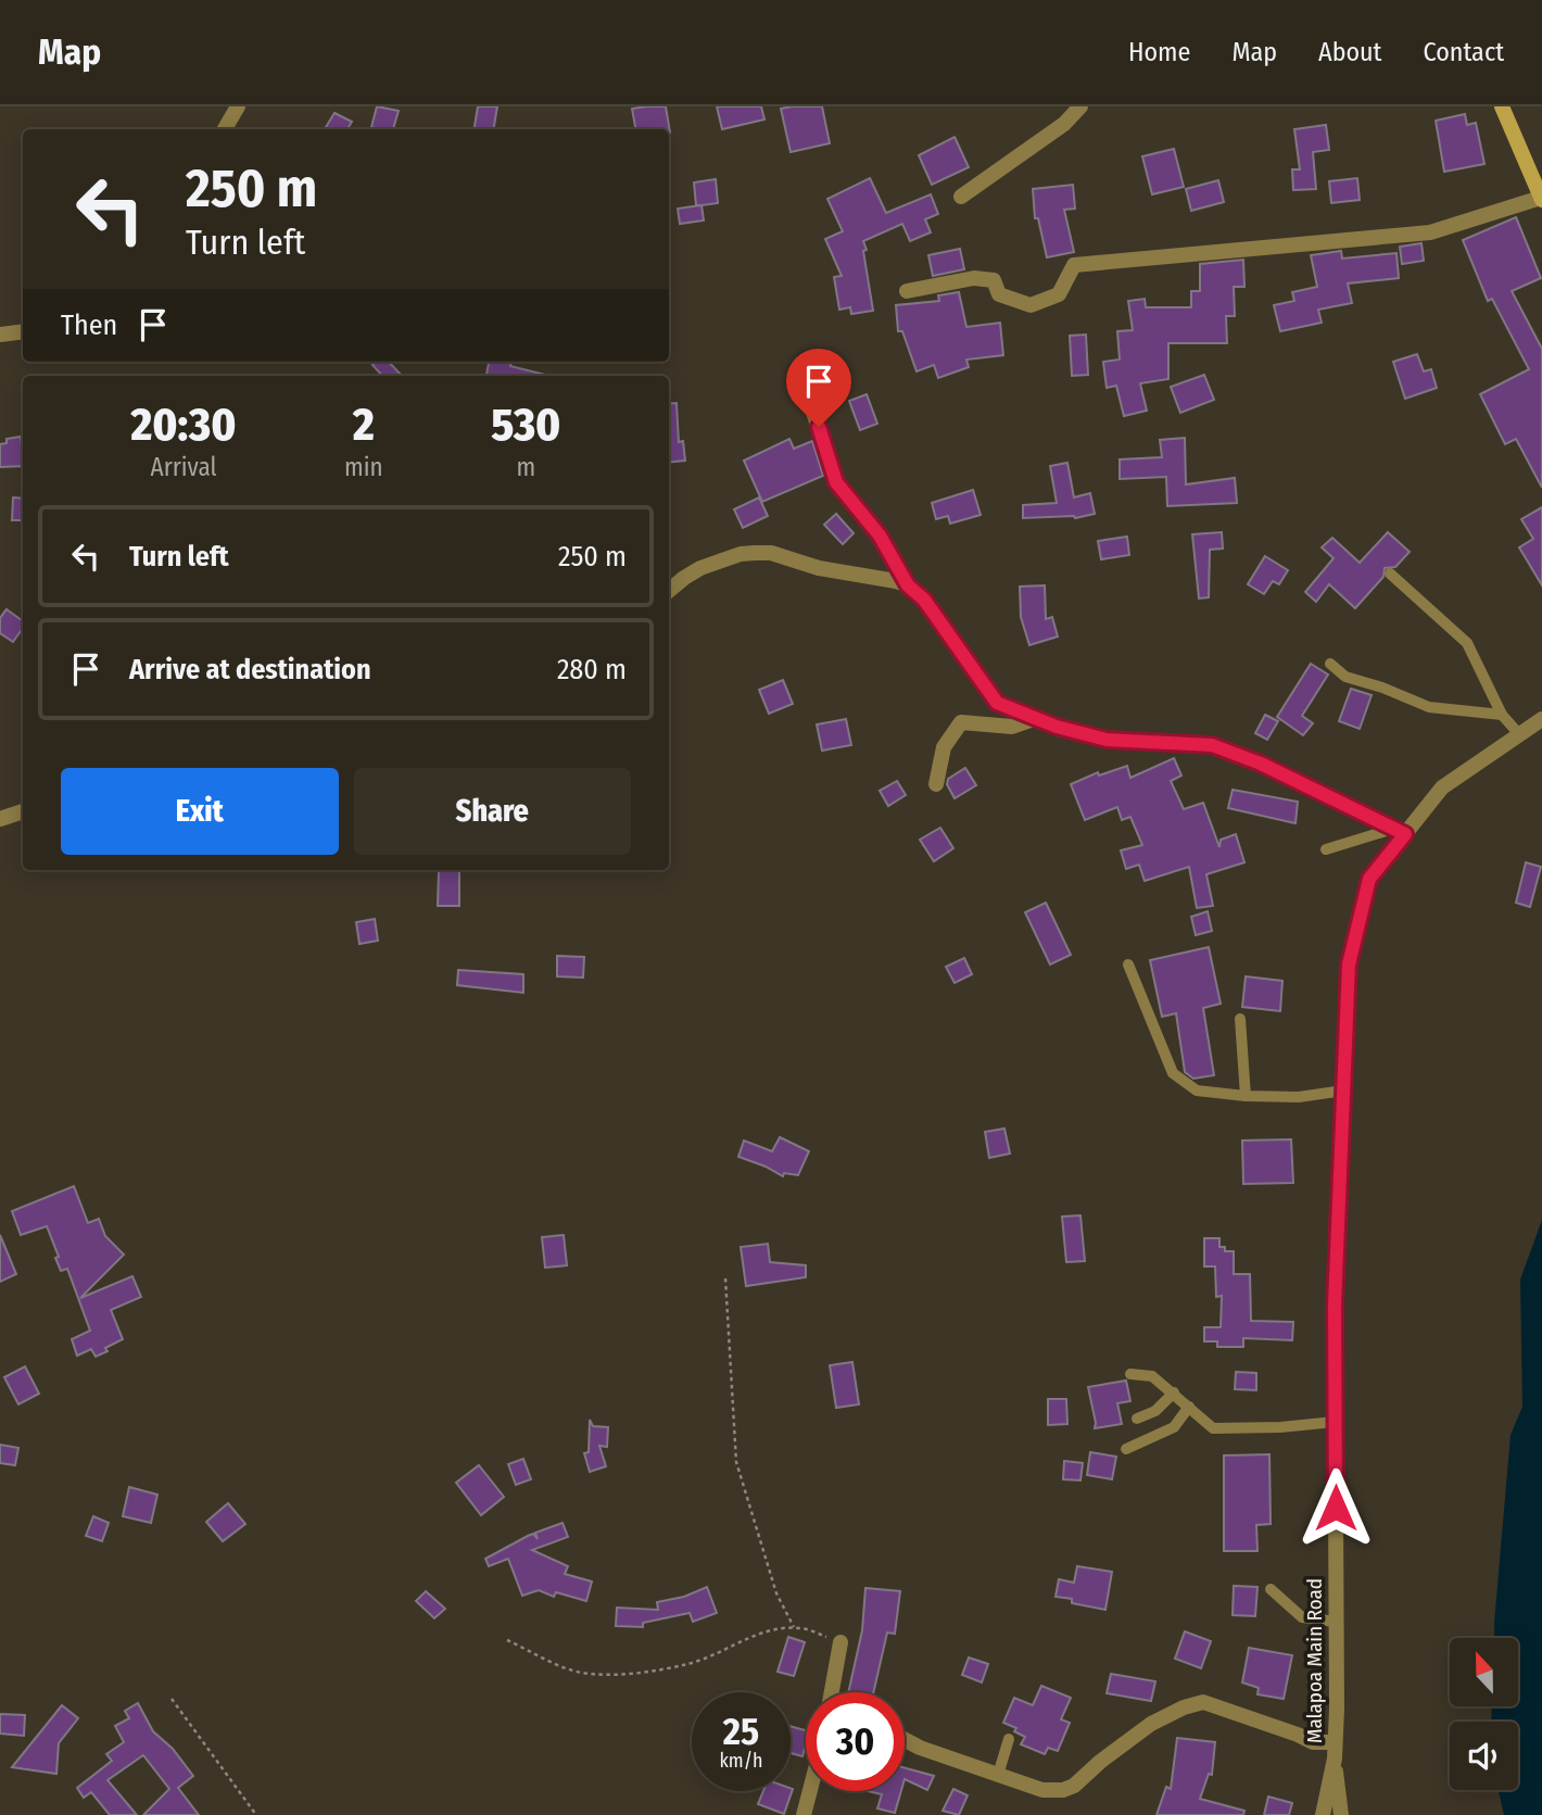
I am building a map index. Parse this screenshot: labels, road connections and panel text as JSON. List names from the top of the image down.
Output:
{
  "streets": {
    "street": ["Malapoa Main Road"]
  },
  "north": "top",
  "page": {
    "header": "Map",
    "nav": [
      "Home",
      "Map",
      "About",
      "Contact"
    ],
    "turn": ["250 m", "Turn left"],
    "then": "Then",
    "eta": [
      "20:30",
      "Arrival",
      "2",
      "min",
      "530",
      "m"
    ],
    "list": [
      {
        "name": "Turn left",
        "value": "250 m"
      },
      {
        "name": "Arrive at destination",
        "value": "280 m"
      }
    ],
    "buttons": ["Exit", "Share"],
    "speed": "25 km/h",
    "limit": "30"
  }
}
